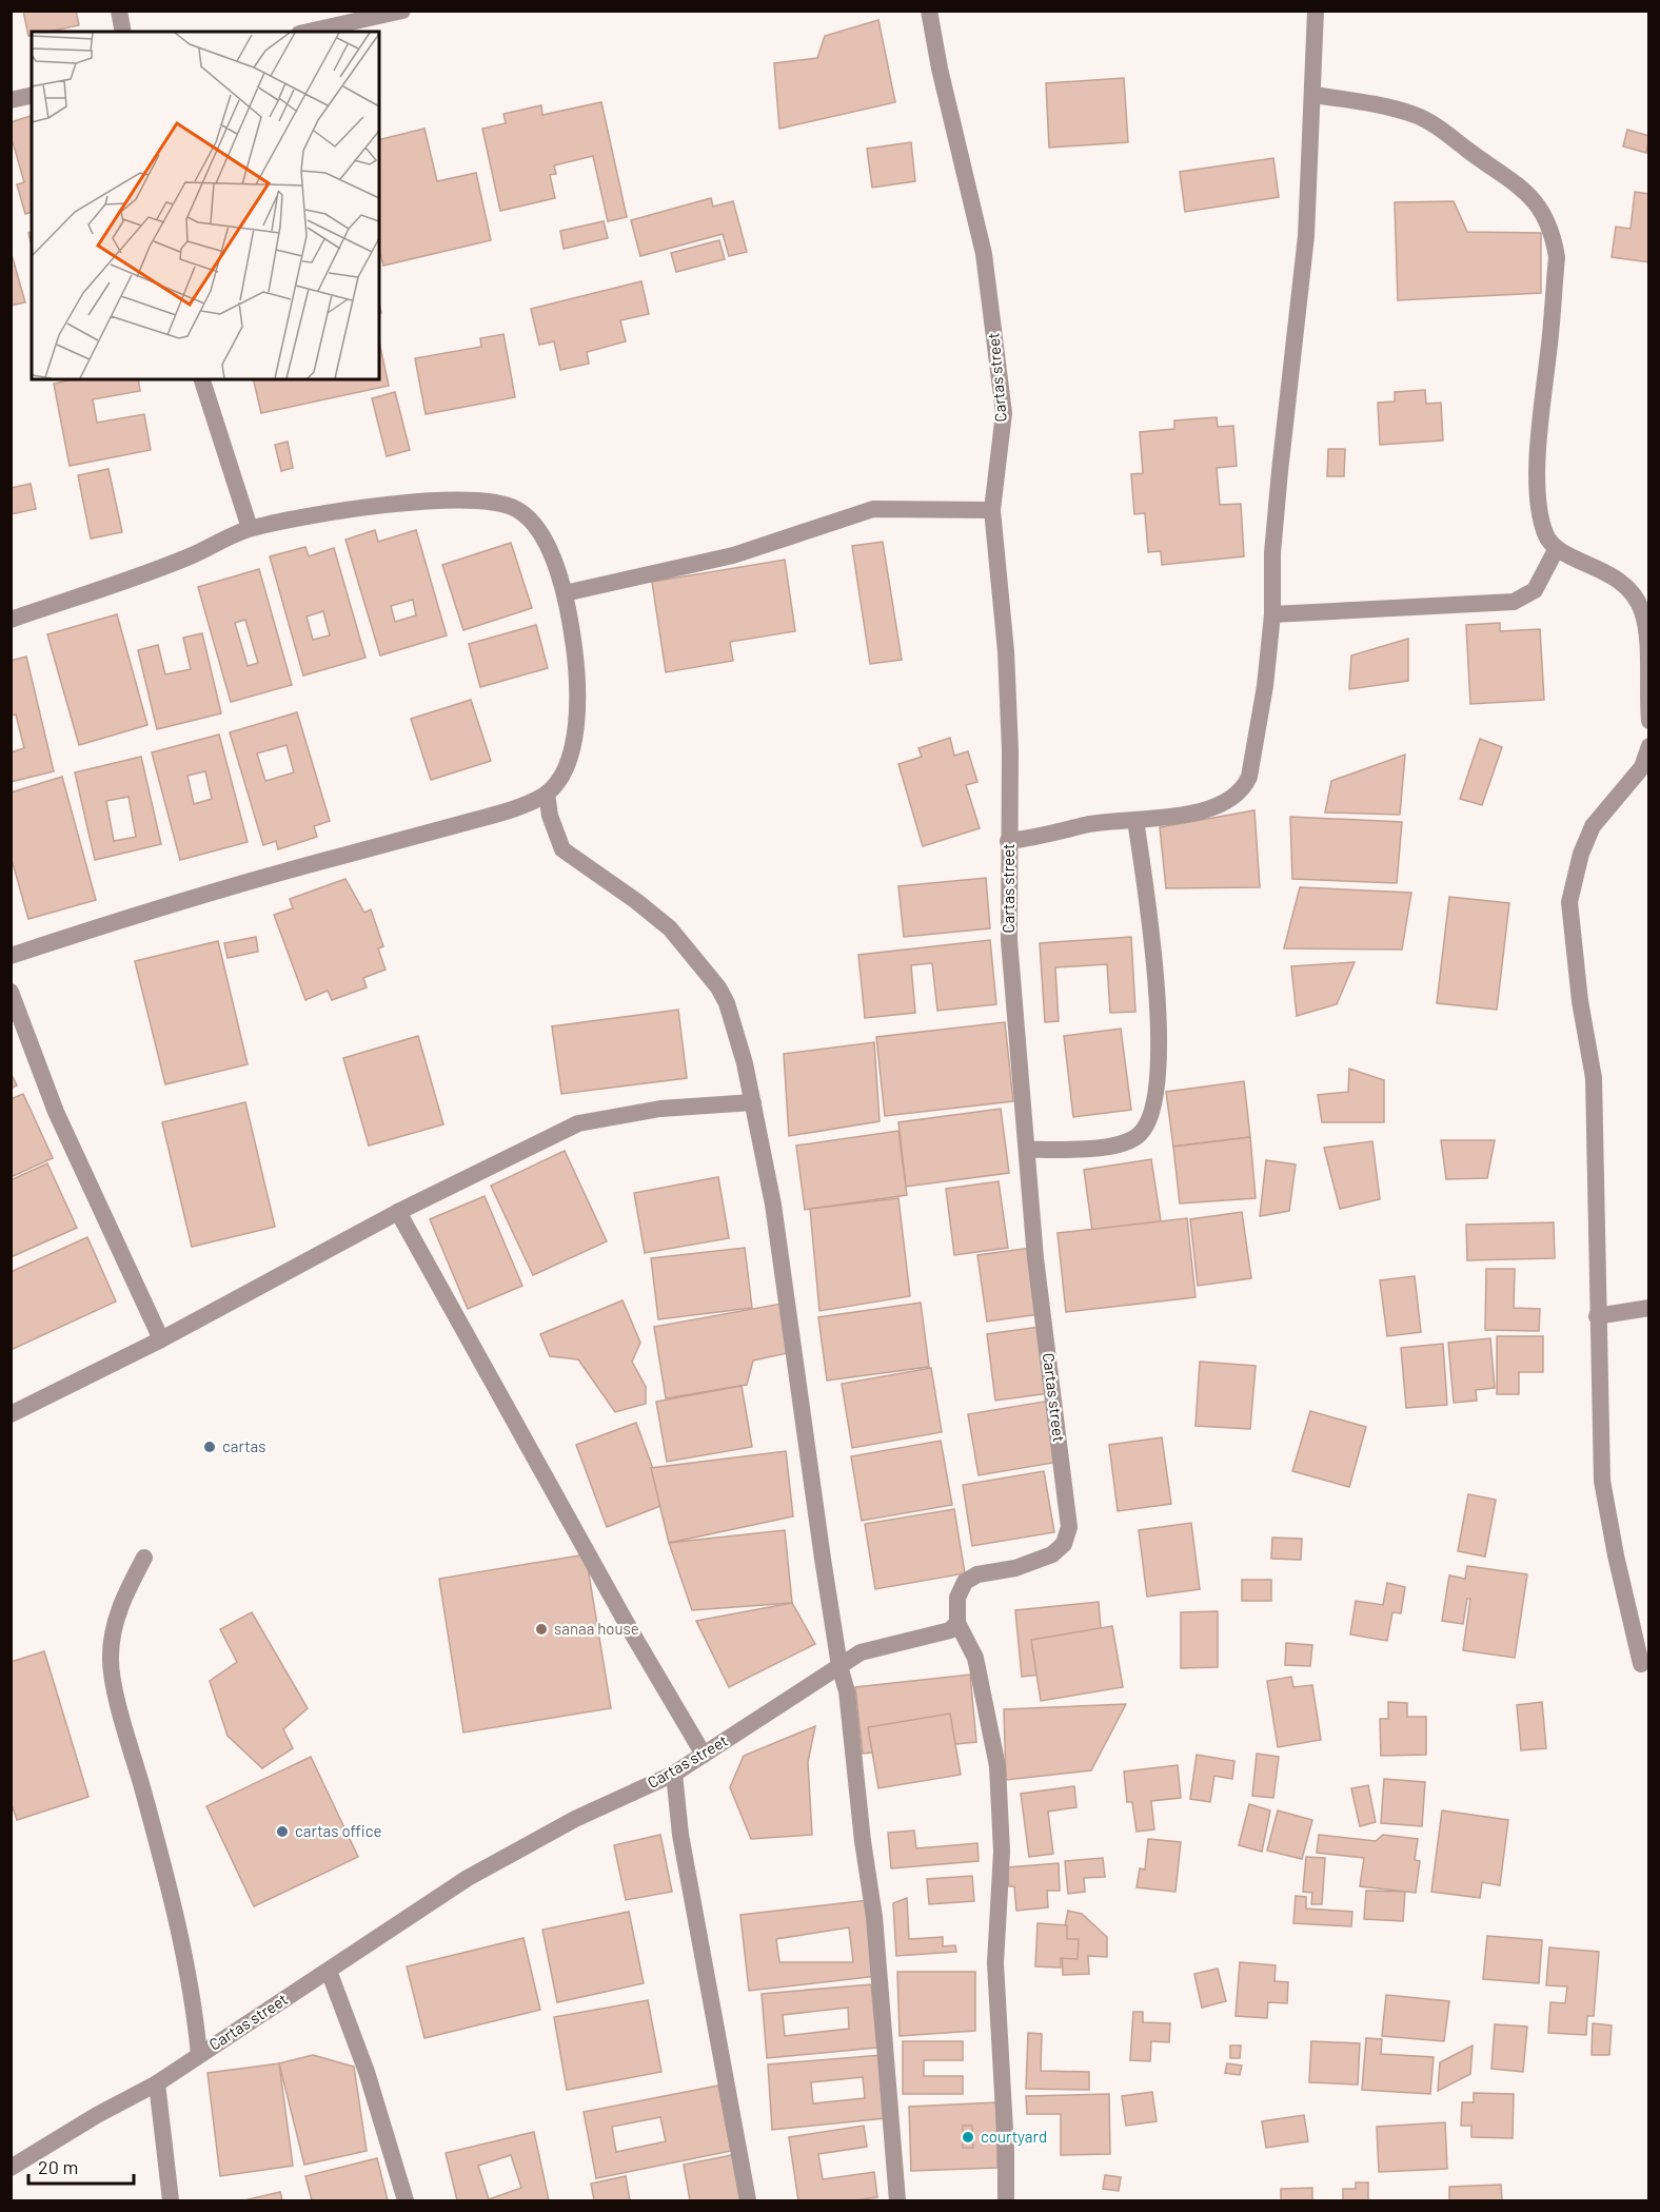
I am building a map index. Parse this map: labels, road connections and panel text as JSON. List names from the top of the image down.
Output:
{
  "streets": {
    "street": ["Cartas street"]
  },
  "places": [
    "cartas",
    "sanaa house",
    "cartas office",
    "courtyard"
  ],
  "scale_bar": "20 m"
}
